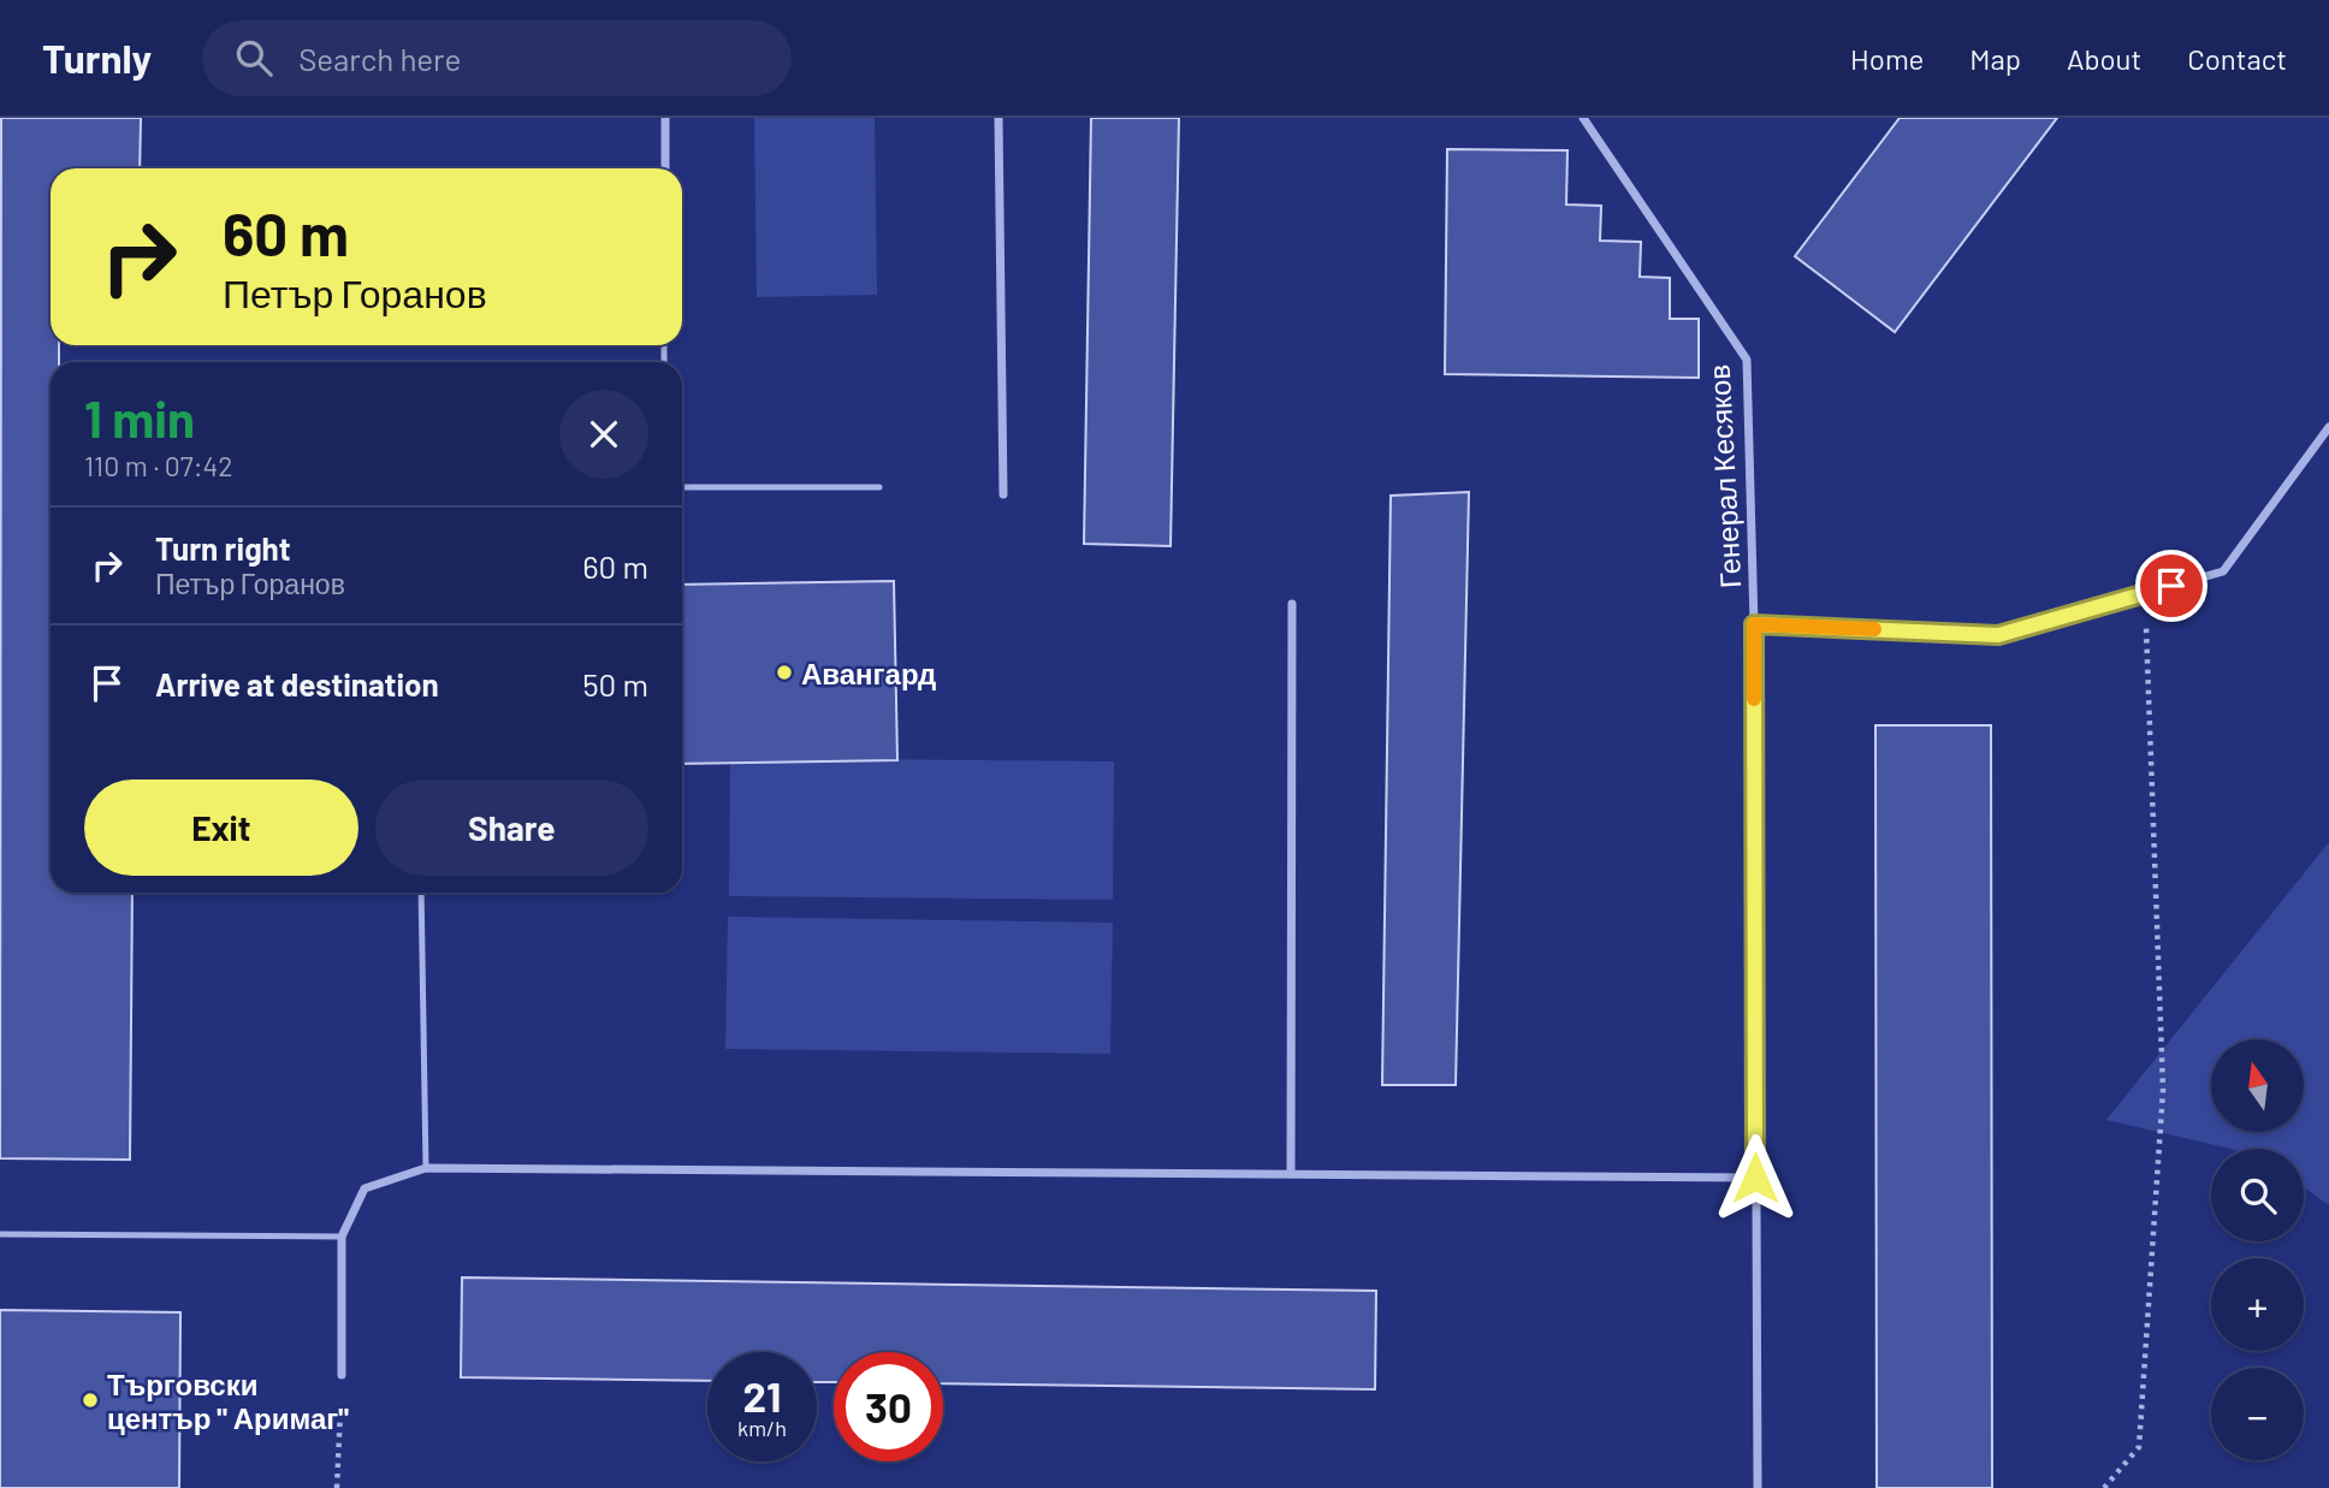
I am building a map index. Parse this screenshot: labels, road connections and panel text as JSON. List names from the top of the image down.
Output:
{
  "streets": {
    "street": ["Генерал Кесяков"]
  },
  "places": ["Авангард", "Търговски център \" Аримаг\""],
  "north": "top",
  "page": {
    "header": "Turnly",
    "search": "Search here",
    "nav": [
      "Home",
      "Map",
      "About",
      "Contact"
    ],
    "turn": ["60 m", "Петър Горанов"],
    "heading": ["1 min", "110 m · 07:42"],
    "list": [
      {
        "name": "Turn right",
        "note": "Петър Горанов",
        "value": "60 m"
      },
      {
        "name": "Arrive at destination",
        "value": "50 m"
      }
    ],
    "buttons": ["Exit", "Share"],
    "map_buttons": ["+", "−"],
    "speed": "21 km/h",
    "limit": "30"
  }
}
